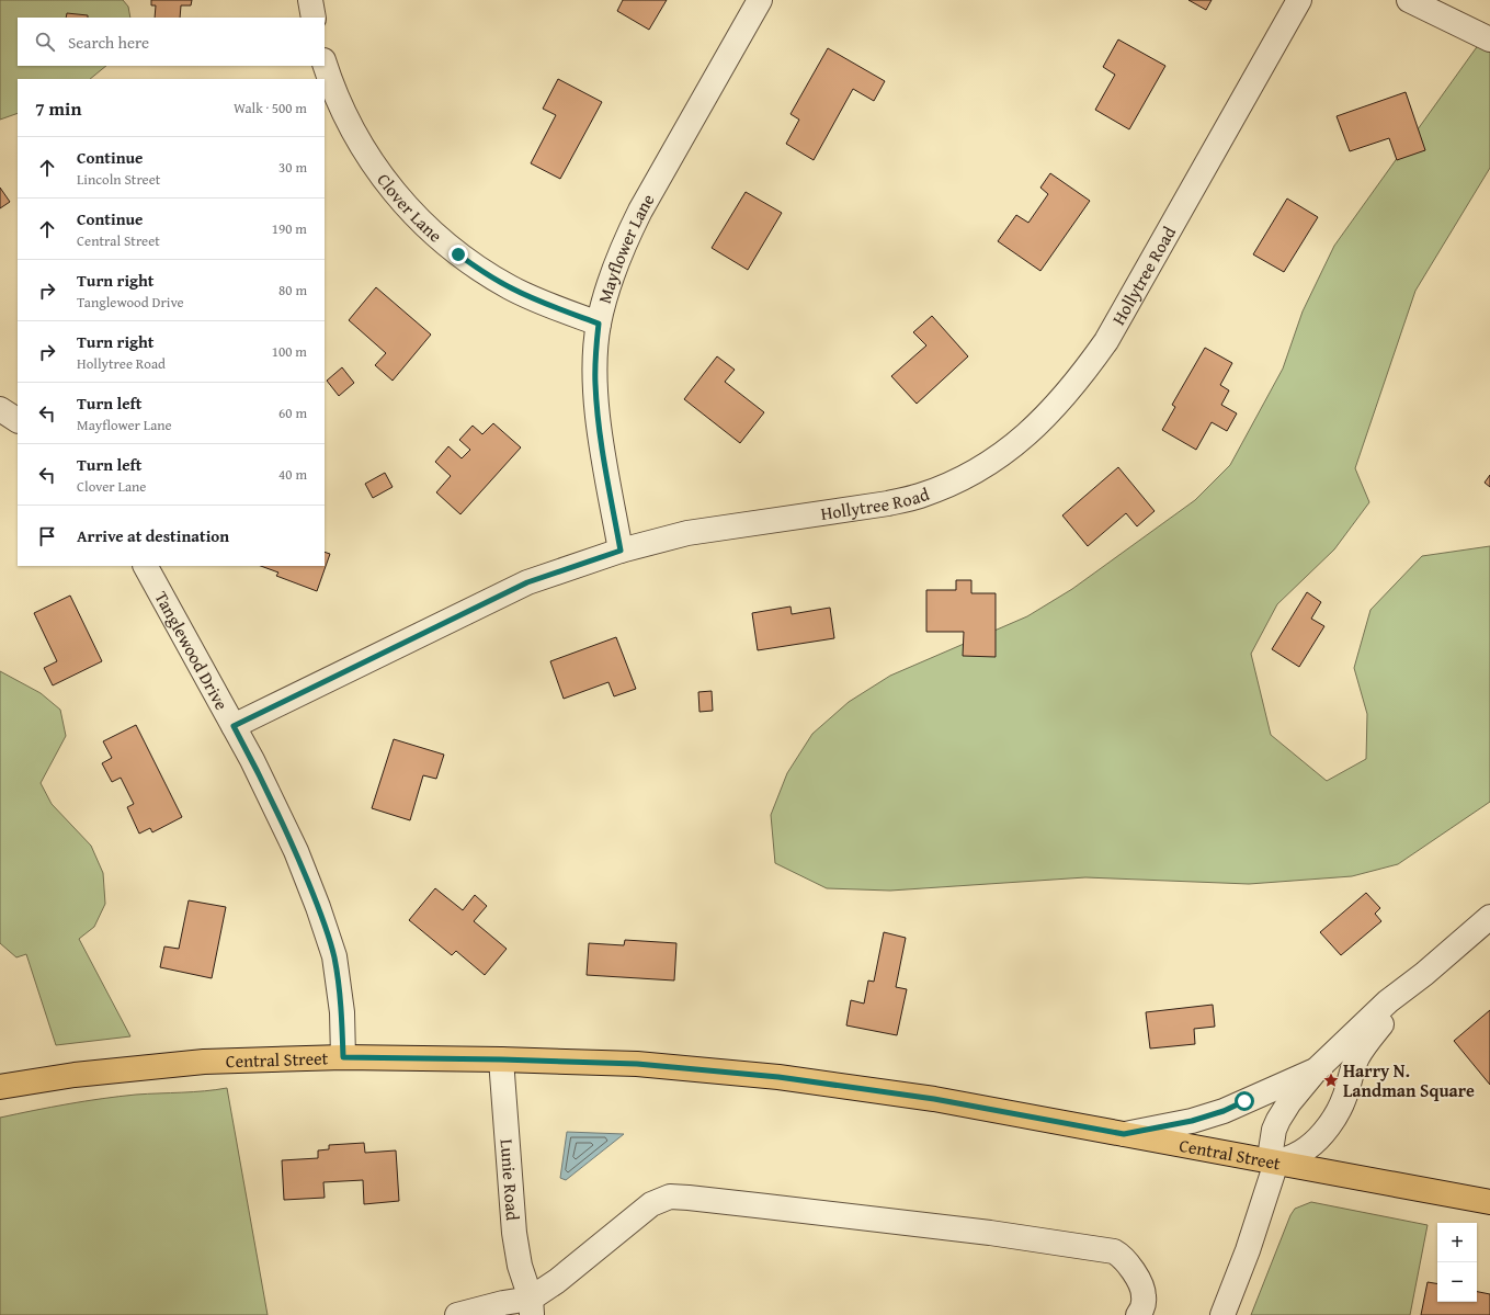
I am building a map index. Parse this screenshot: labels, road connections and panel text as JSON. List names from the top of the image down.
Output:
{
  "streets": {
    "main road": ["Central Street"],
    "street": [
      "Clover Lane",
      "Mayflower Lane",
      "Hollytree Road",
      "Tanglewood Drive",
      "Lunie Road"
    ]
  },
  "crossings": [
    ["Clover Lane", "Mayflower Lane"],
    ["Mayflower Lane", "Hollytree Road"],
    ["Hollytree Road", "Tanglewood Drive"],
    ["Tanglewood Drive", "Central Street"],
    ["Central Street", "Lunie Road"]
  ],
  "places": {
    "place": ["Harry N. Landman Square"]
  },
  "page": {
    "search": "Search here",
    "heading": ["7 min", "Walk · 500 m"],
    "list": [
      ["Continue", "Lincoln Street", "30 m"],
      ["Continue", "Central Street", "190 m"],
      ["Turn right", "Tanglewood Drive", "80 m"],
      ["Turn right", "Hollytree Road", "100 m"],
      ["Turn left", "Mayflower Lane", "60 m"],
      ["Turn left", "Clover Lane", "40 m"],
      "Arrive at destination"
    ],
    "map_buttons": ["+", "−"]
  }
}
